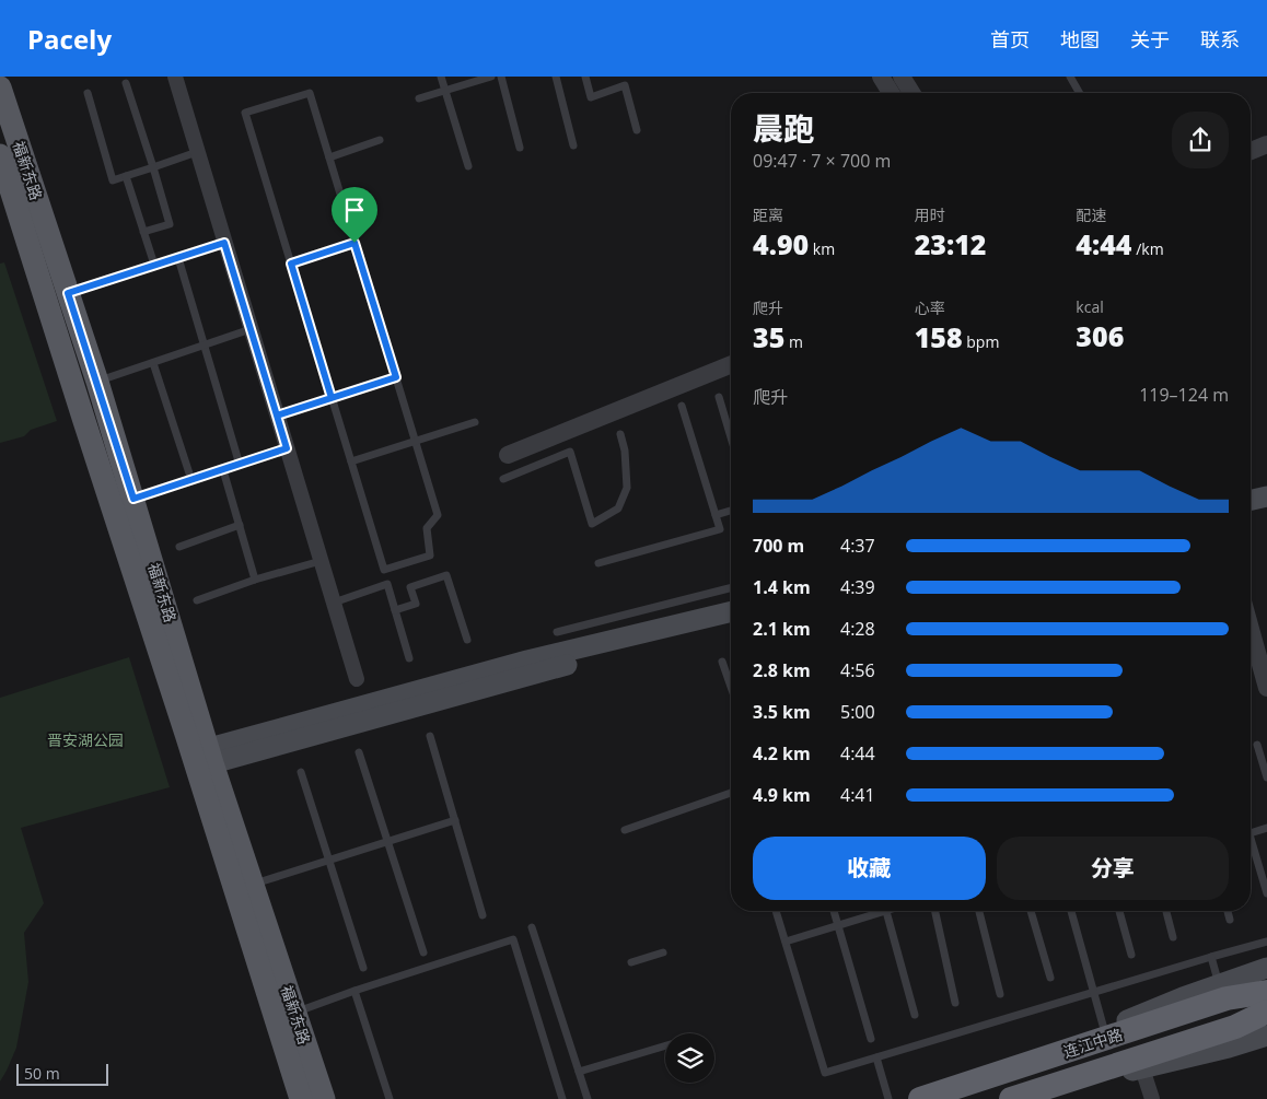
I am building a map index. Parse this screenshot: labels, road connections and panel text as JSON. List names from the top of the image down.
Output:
{
  "streets": {
    "highway": ["连江中路"],
    "main road": ["福新东路"]
  },
  "parks": ["晋安湖公园"],
  "scale_bar": "50 m",
  "page": {
    "header": "Pacely",
    "nav": [
      "首页",
      "地图",
      "关于",
      "联系"
    ],
    "heading": ["晨跑", "09:47 · 7 × 700 m"],
    "stats": [
      ["距离", "4.90 km"],
      ["用时", "23:12"],
      ["配速", "4:44 /km"],
      ["爬升", "35 m"],
      ["心率", "158 bpm"],
      ["kcal", "306"]
    ],
    "chart": ["爬升", "119–124 m"],
    "list": [
      {
        "name": "700 m",
        "note": "4:37"
      },
      {
        "name": "1.4 km",
        "note": "4:39"
      },
      {
        "name": "2.1 km",
        "note": "4:28"
      },
      {
        "name": "2.8 km",
        "note": "4:56"
      },
      {
        "name": "3.5 km",
        "note": "5:00"
      },
      {
        "name": "4.2 km",
        "note": "4:44"
      },
      {
        "name": "4.9 km",
        "note": "4:41"
      }
    ],
    "buttons": ["收藏", "分享"],
    "scale": "50 m"
  }
}
